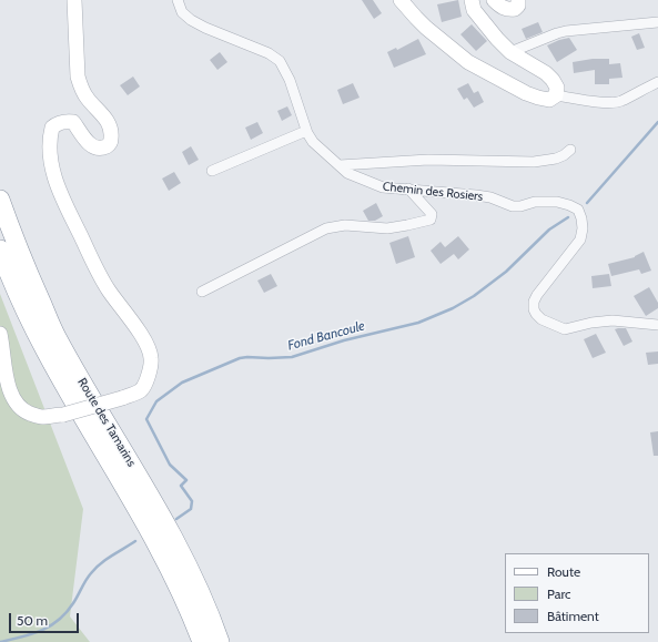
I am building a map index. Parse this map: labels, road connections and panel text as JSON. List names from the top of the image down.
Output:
{
  "streets": {
    "highway": ["Route des Tamarins"],
    "street": ["Chemin des Rosiers"]
  },
  "water": ["Fond Bancoule"],
  "legend": ["Route", "Parc", "Bâtiment"],
  "scale_bar": "50 m"
}
